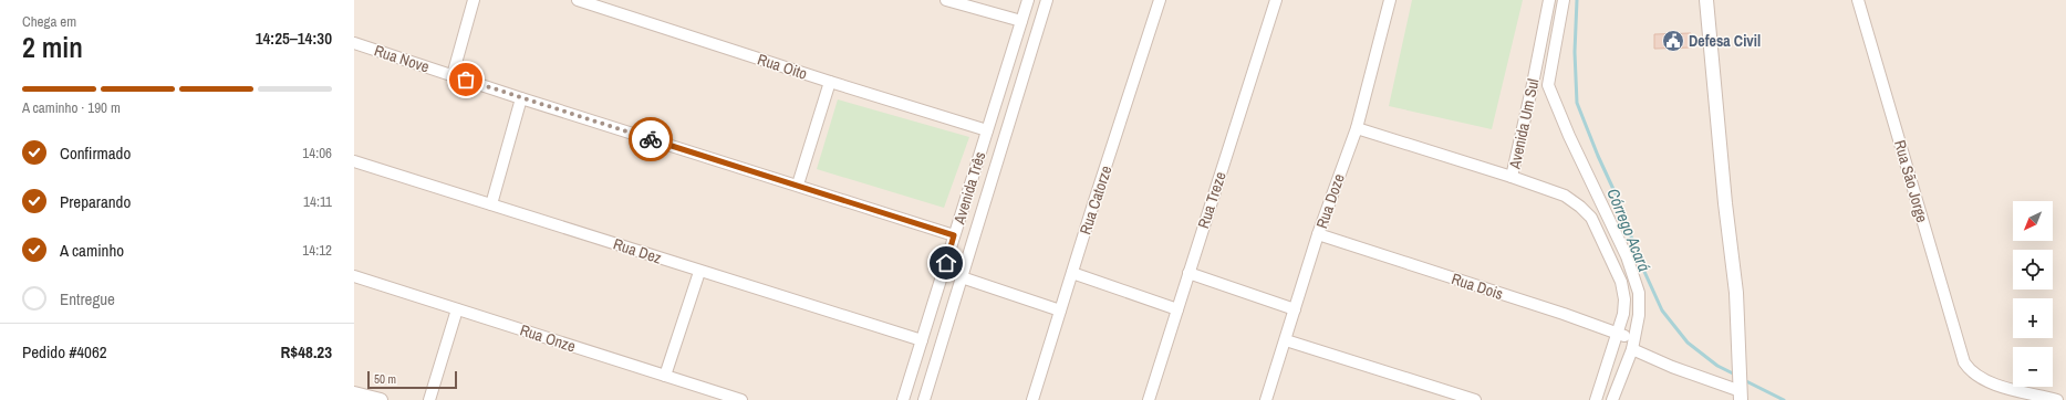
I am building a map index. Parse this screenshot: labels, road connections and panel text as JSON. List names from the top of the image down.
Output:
{
  "streets": {
    "street": [
      "Rua Nove",
      "Rua Oito",
      "Avenida Um Sul",
      "Rua São Jorge",
      "Avenida Três",
      "Rua Catorze",
      "Rua Treze",
      "Rua Doze",
      "Rua Dez",
      "Rua Dois",
      "Rua Onze"
    ]
  },
  "crossings": [
    ["Rua Nove", "Avenida Três"],
    ["Rua Oito", "Avenida Três"],
    ["Avenida Um Sul", "Rua Dois"],
    ["Avenida Três", "Rua Dez"],
    ["Rua Doze", "Rua Dois"]
  ],
  "water": ["Córrego Acará"],
  "places": {
    "public building": ["Defesa Civil"]
  },
  "scale_bar": "50 m",
  "north": "bottom left",
  "page": {
    "heading": ["2 min", "Chega em", "14:25–14:30"],
    "panel": ["Pedido #4062", "R$48.23"],
    "bar": "A caminho · 190 m",
    "list": [
      ["Confirmado", "14:06"],
      ["Preparando", "14:11"],
      ["A caminho", "14:12"],
      "Entregue"
    ],
    "map_buttons": ["+", "−"],
    "scale": "50 m"
  }
}
